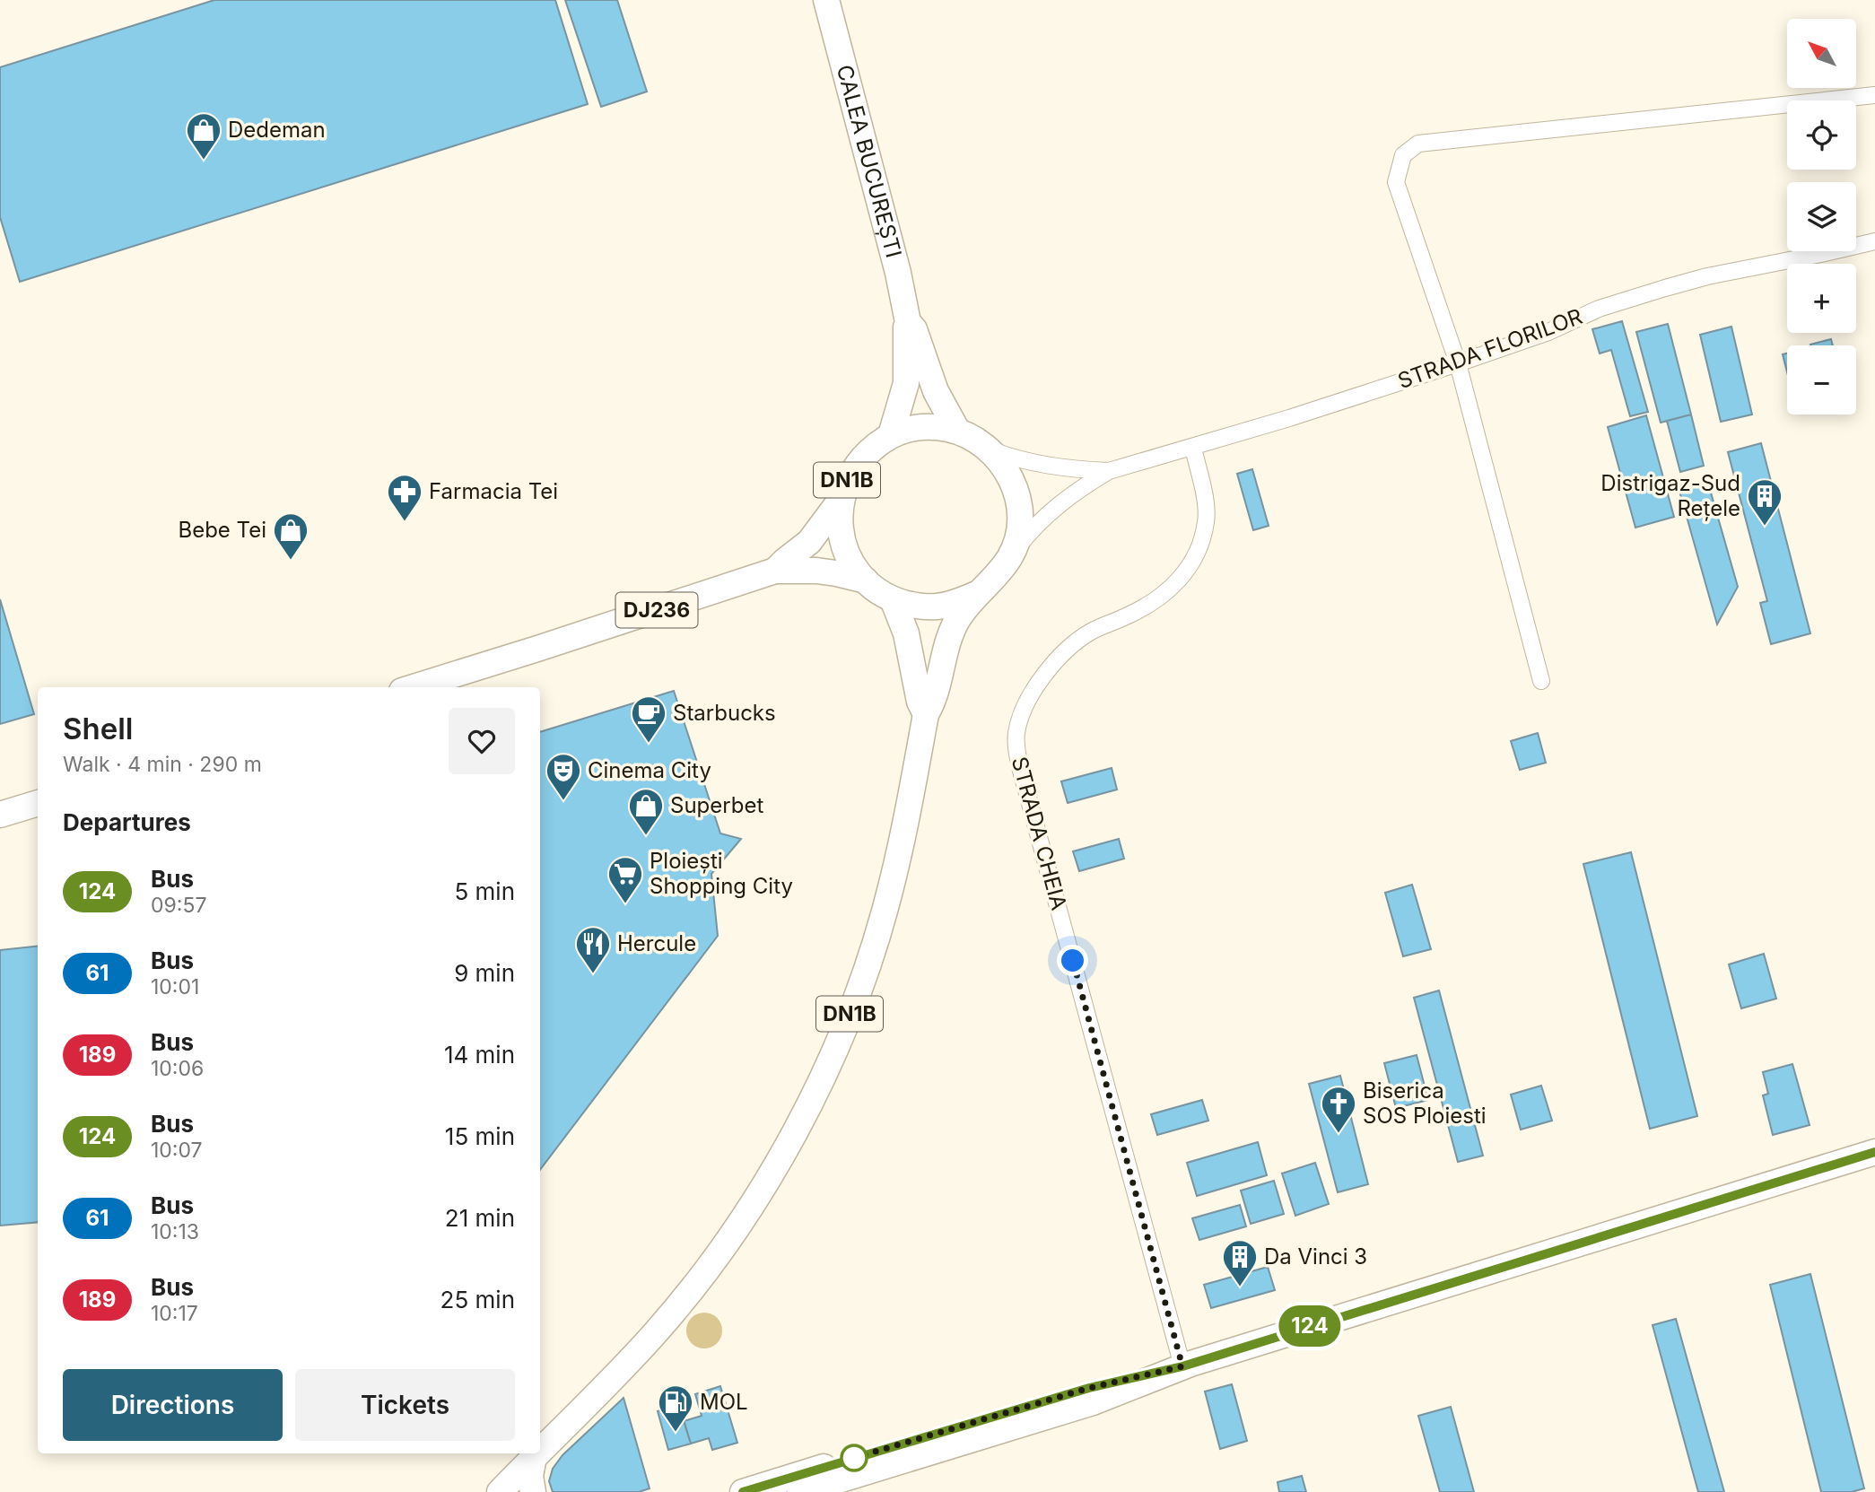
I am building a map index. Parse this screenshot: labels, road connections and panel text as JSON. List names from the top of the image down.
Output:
{
  "streets": {
    "main road": ["CALEA BUCUREȘTI", "DN1B", "DJ236"],
    "street": ["STRADA FLORILOR", "STRADA CHEIA"]
  },
  "crossings": [
    ["CALEA BUCUREȘTI", "DN1B"],
    ["STRADA FLORILOR", "STRADA CHEIA"],
    ["DN1B", "DJ236"]
  ],
  "places": {
    "shop": ["Dedeman", "Bebe Tei", "Superbet"],
    "pharmacy": ["Farmacia Tei"],
    "building": ["Distrigaz-Sud Rețele", "Da Vinci 3"],
    "cafe": ["Starbucks"],
    "theatre": ["Cinema City"],
    "supermarket": ["Ploiești Shopping City"],
    "restaurant": ["Hercule"],
    "church": ["Biserica SOS Ploiesti"],
    "fuel station": ["MOL"]
  },
  "lines": ["bus line 124"],
  "north": "top left",
  "page": {
    "on_map": "124",
    "map_buttons": ["+", "−"],
    "heading": [
      ["Shell", "Walk · 4 min · 290 m"],
      "Departures"
    ],
    "list": [
      {
        "mark": "124",
        "name": "Bus",
        "note": "09:57",
        "value": "5 min"
      },
      {
        "mark": "61",
        "name": "Bus",
        "note": "10:01",
        "value": "9 min"
      },
      {
        "mark": "189",
        "name": "Bus",
        "note": "10:06",
        "value": "14 min"
      },
      {
        "mark": "124",
        "name": "Bus",
        "note": "10:07",
        "value": "15 min"
      },
      {
        "mark": "61",
        "name": "Bus",
        "note": "10:13",
        "value": "21 min"
      },
      {
        "mark": "189",
        "name": "Bus",
        "note": "10:17",
        "value": "25 min"
      }
    ],
    "buttons": ["Directions", "Tickets"]
  }
}
